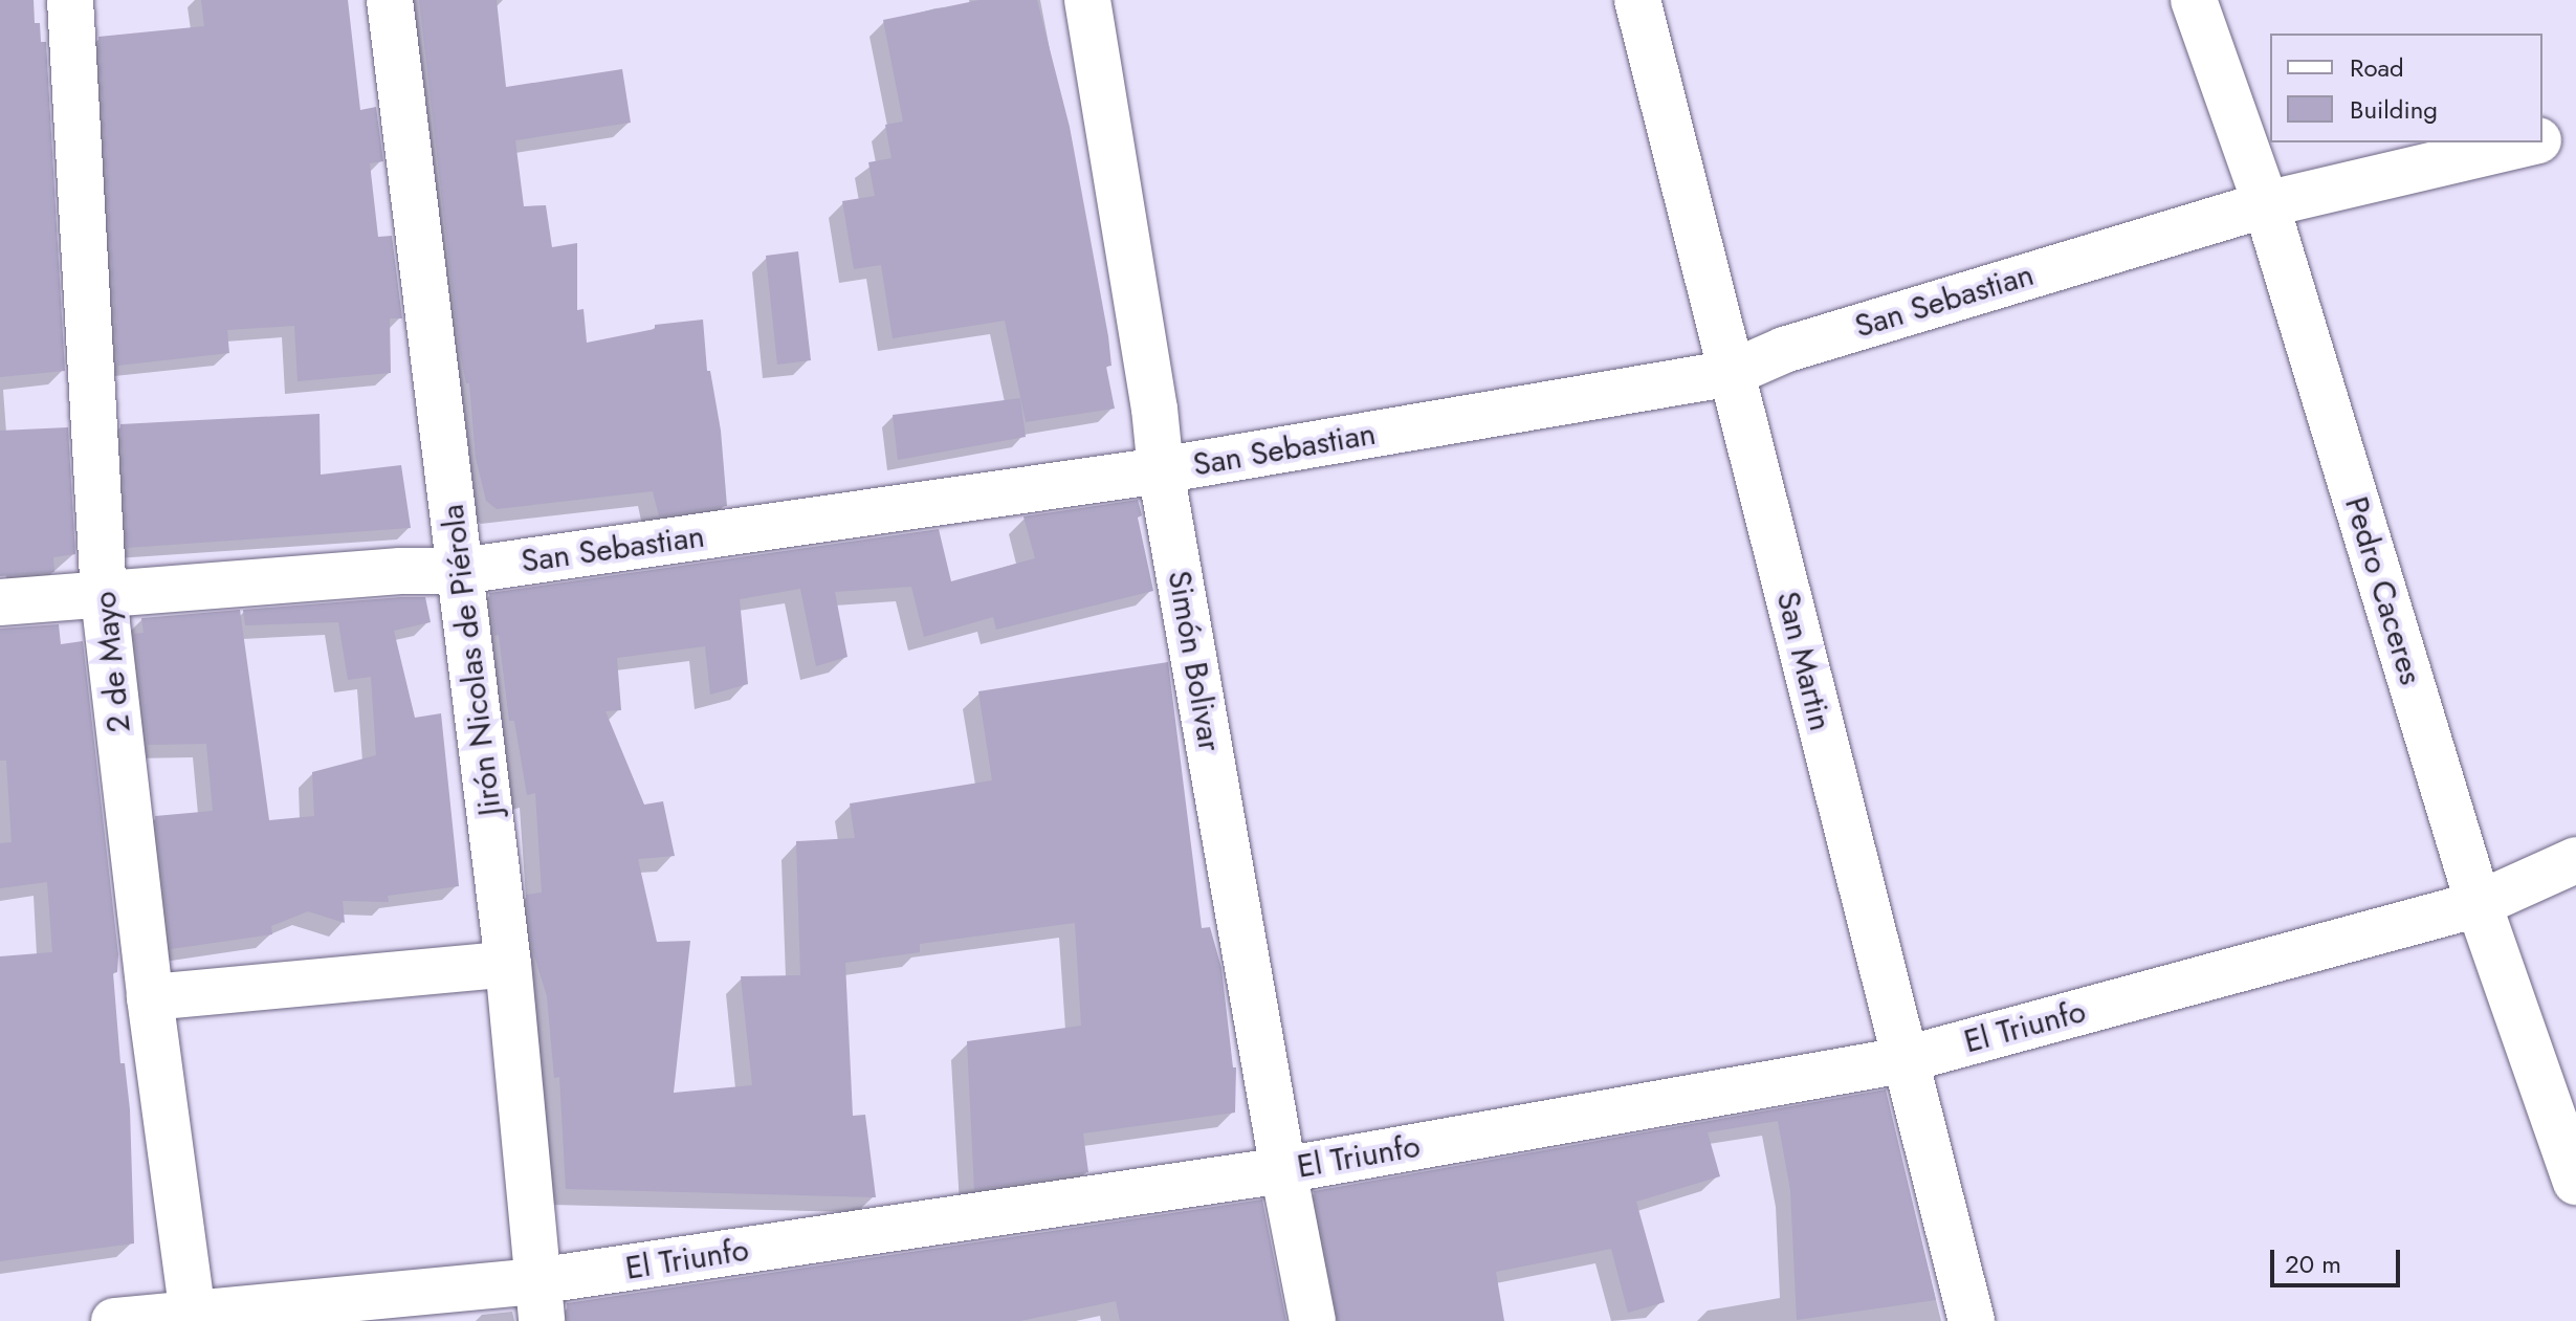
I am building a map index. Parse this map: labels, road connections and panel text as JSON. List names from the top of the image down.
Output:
{
  "streets": {
    "street": [
      "San Sebastian",
      "Pedro Caceres",
      "Jirón Nicolas de Piérola",
      "Simón Bolivar",
      "San Martin",
      "2 de Mayo",
      "El Triunfo"
    ]
  },
  "crossings": [
    ["San Sebastian", "Pedro Caceres"],
    ["San Sebastian", "Jirón Nicolas de Piérola"],
    ["San Sebastian", "Simón Bolivar"],
    ["San Sebastian", "San Martin"],
    ["San Sebastian", "2 de Mayo"],
    ["Pedro Caceres", "El Triunfo"],
    ["Jirón Nicolas de Piérola", "El Triunfo"],
    ["Simón Bolivar", "El Triunfo"],
    ["San Martin", "El Triunfo"],
    ["2 de Mayo", "El Triunfo"]
  ],
  "legend": ["Road", "Building"],
  "scale_bar": "20 m"
}
